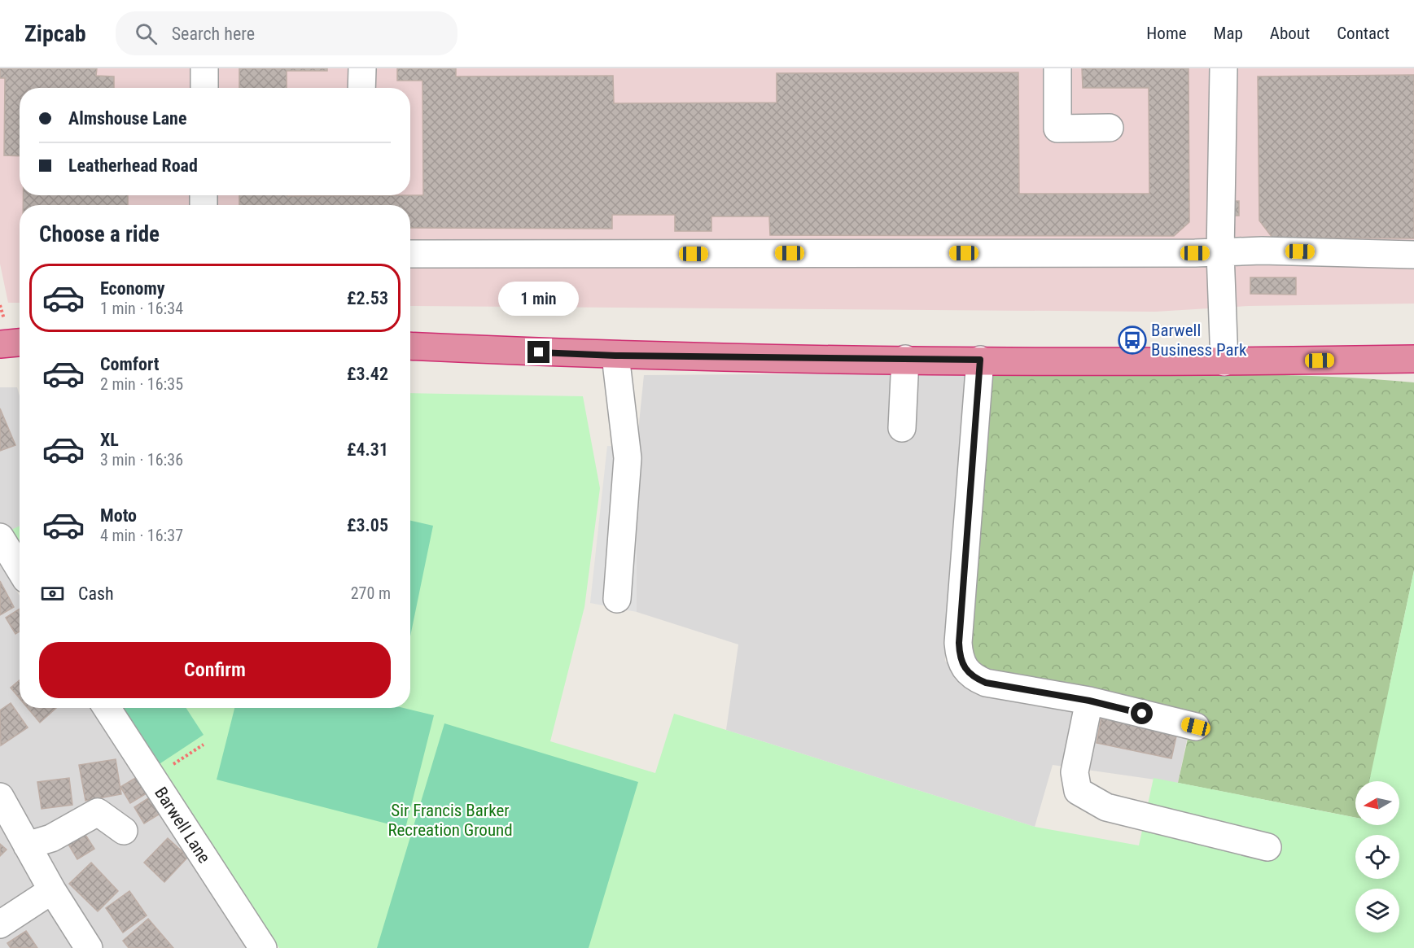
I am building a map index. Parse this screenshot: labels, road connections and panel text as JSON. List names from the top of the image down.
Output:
{
  "streets": {
    "street": ["Barwell Lane"]
  },
  "parks": ["Sir Francis Barker Recreation Ground"],
  "places": {
    "bus stop": ["Barwell Business Park"]
  },
  "north": "left",
  "page": {
    "header": "Zipcab",
    "search": "Search here",
    "nav": [
      "Home",
      "Map",
      "About",
      "Contact"
    ],
    "banner": ["Almshouse Lane", "Leatherhead Road"],
    "heading": "Choose a ride",
    "list": [
      {
        "name": "Economy",
        "note": "1 min · 16:34",
        "value": "£2.53"
      },
      {
        "name": "Comfort",
        "note": "2 min · 16:35",
        "value": "£3.42"
      },
      {
        "name": "XL",
        "note": "3 min · 16:36",
        "value": "£4.31"
      },
      {
        "name": "Moto",
        "note": "4 min · 16:37",
        "value": "£3.05"
      }
    ],
    "bubble": "1 min",
    "pay": ["Cash", "270 m"],
    "buttons": "Confirm"
  }
}
